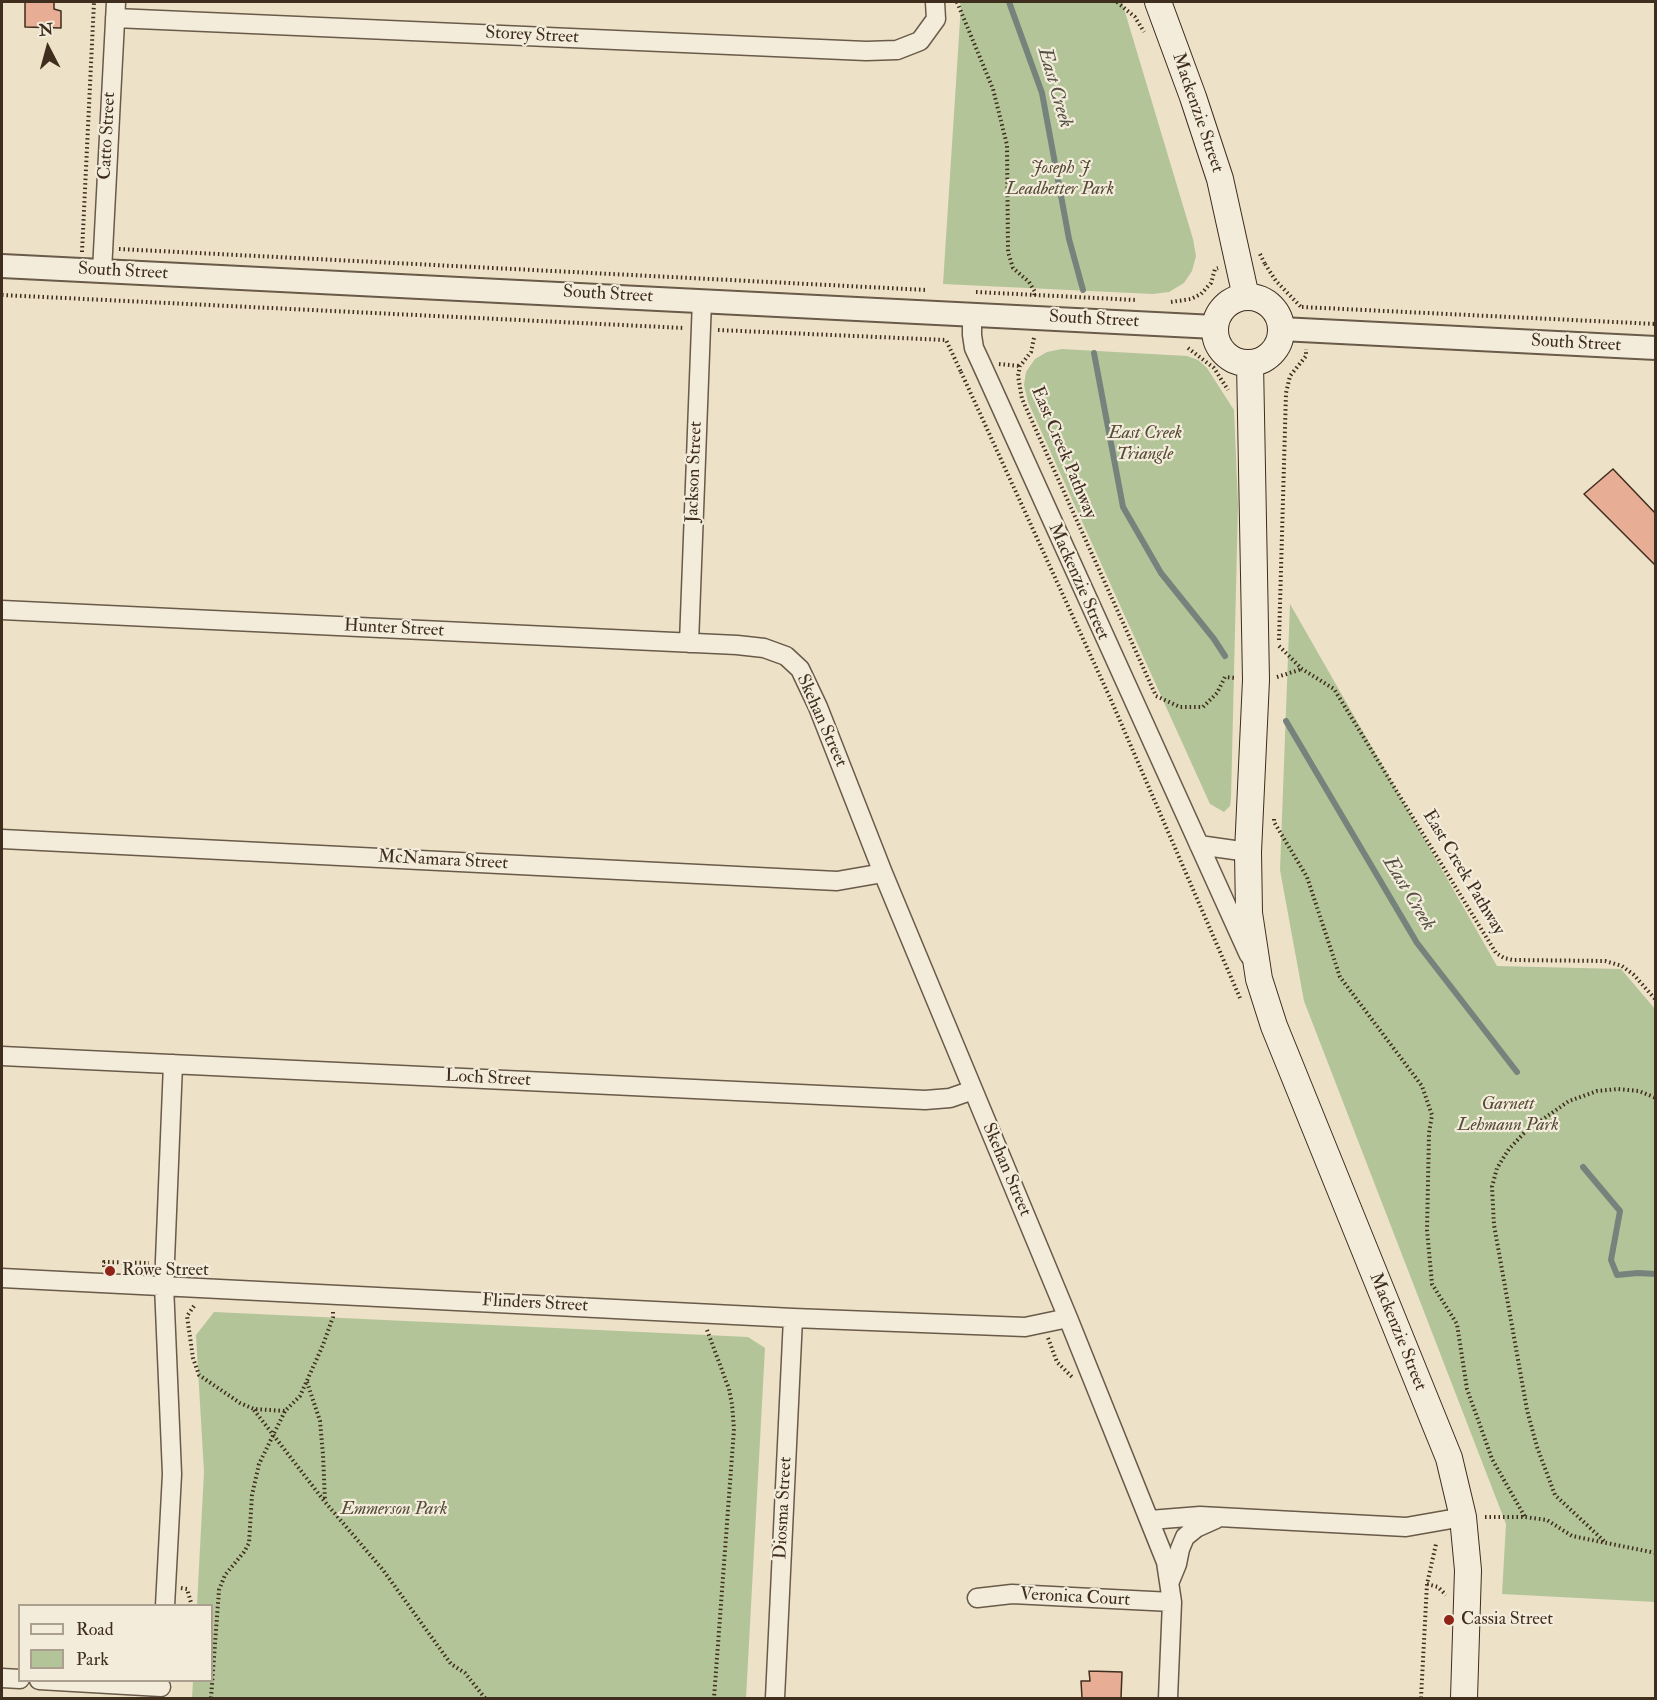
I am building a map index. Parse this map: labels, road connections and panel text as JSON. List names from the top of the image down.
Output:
{
  "streets": {
    "main road": ["Mackenzie Street"],
    "street": [
      "Storey Street",
      "Catto Street",
      "South Street",
      "Jackson Street",
      "Hunter Street",
      "Skehan Street",
      "McNamara Street",
      "Loch Street",
      "Flinders Street",
      "Diosma Street",
      "Veronica Court"
    ],
    "path": ["East Creek Pathway"]
  },
  "crossings": [
    ["Storey Street", "Catto Street"],
    ["Mackenzie Street", "South Street"],
    ["Mackenzie Street", "East Creek Pathway"],
    ["Catto Street", "South Street"],
    ["South Street", "East Creek Pathway"],
    ["South Street", "Jackson Street"],
    ["Jackson Street", "Hunter Street"],
    ["Hunter Street", "Skehan Street"],
    ["Skehan Street", "McNamara Street"],
    ["Skehan Street", "Loch Street"],
    ["Skehan Street", "Flinders Street"],
    ["Skehan Street", "Veronica Court"],
    ["Flinders Street", "Diosma Street"]
  ],
  "water": ["East Creek"],
  "parks": [
    "Joseph J Leadbetter Park",
    "East Creek Triangle",
    "Garnett Lehmann Park",
    "Emmerson Park"
  ],
  "places": ["Rowe Street", "Cassia Street"],
  "legend": ["Road", "Park"],
  "north": "top"
}
